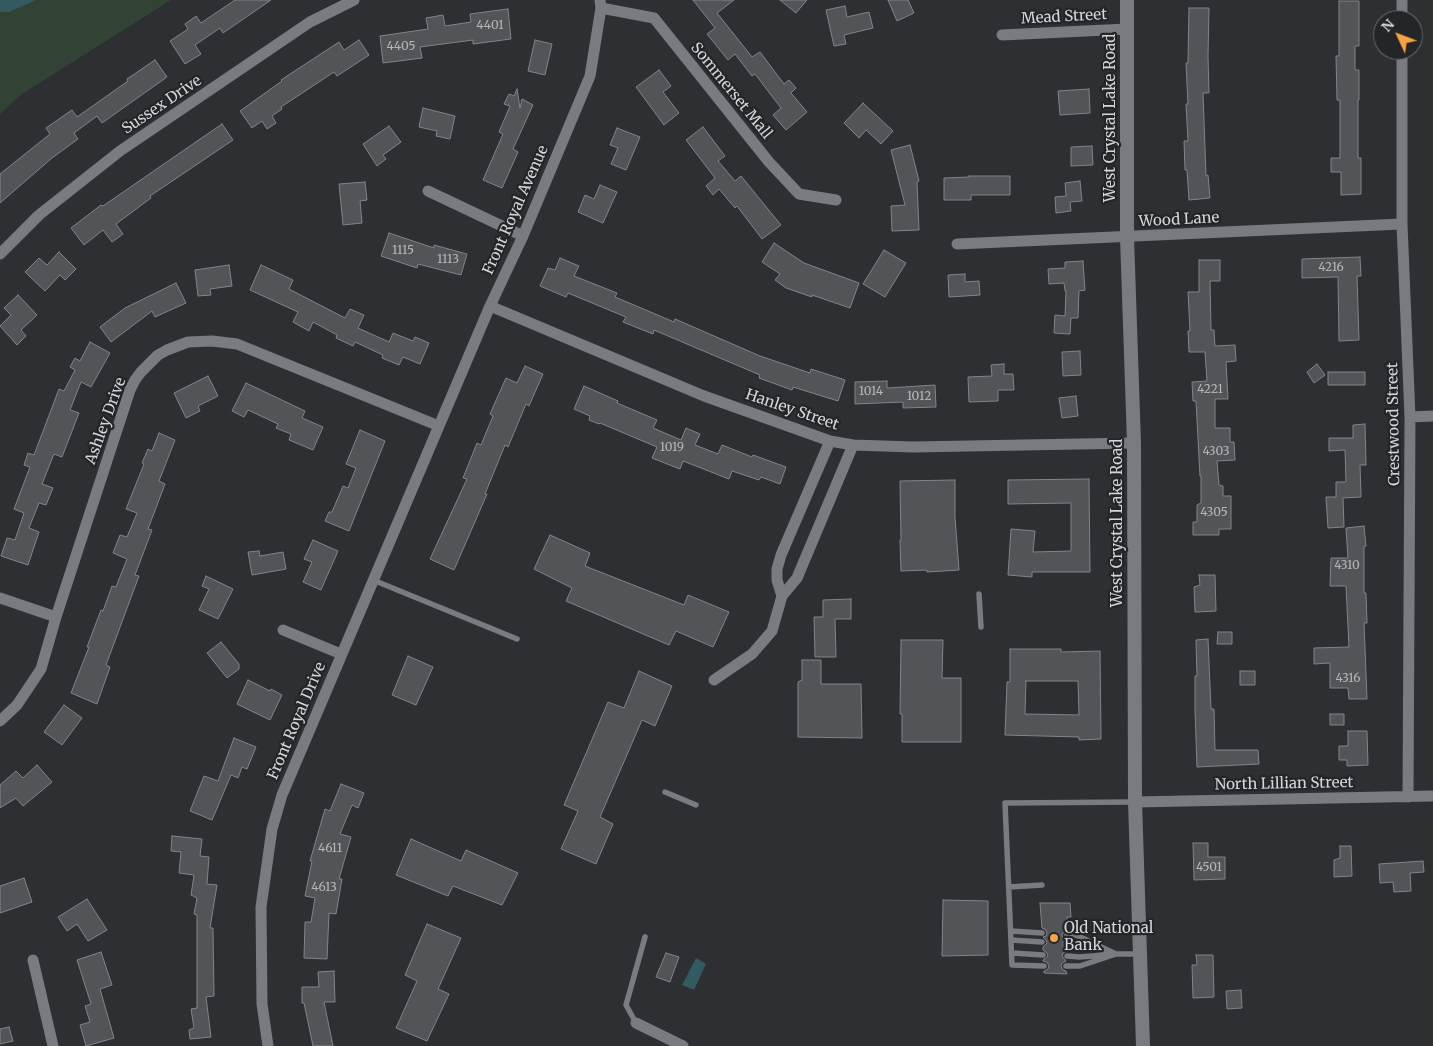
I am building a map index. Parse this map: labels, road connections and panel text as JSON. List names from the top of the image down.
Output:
{
  "streets": {
    "street": [
      "Mead Street",
      "Sommerset Mall",
      "Sussex Drive",
      "West Crystal Lake Road",
      "Front Royal Avenue",
      "Wood Lane",
      "Hanley Street",
      "Ashley Drive",
      "Crestwood Street",
      "Front Royal Drive",
      "North Lillian Street"
    ]
  },
  "crossings": [
    ["Mead Street", "West Crystal Lake Road"],
    ["Sommerset Mall", "Front Royal Avenue"],
    ["West Crystal Lake Road", "Wood Lane"],
    ["West Crystal Lake Road", "Hanley Street"],
    ["West Crystal Lake Road", "North Lillian Street"],
    ["Front Royal Avenue", "Hanley Street"],
    ["Front Royal Avenue", "Ashley Drive"],
    ["Front Royal Avenue", "Front Royal Drive"],
    ["Wood Lane", "Crestwood Street"],
    ["Ashley Drive", "Front Royal Drive"],
    ["Crestwood Street", "North Lillian Street"]
  ],
  "places": ["Old National Bank"],
  "house_numbers": [
    "4401",
    "4405",
    "1115",
    "1113",
    "4216",
    "4221",
    "1014",
    "1012",
    "1019",
    "4303",
    "4305",
    "4310",
    "4316",
    "4611",
    "4501",
    "4613"
  ],
  "north": "top left"
}
